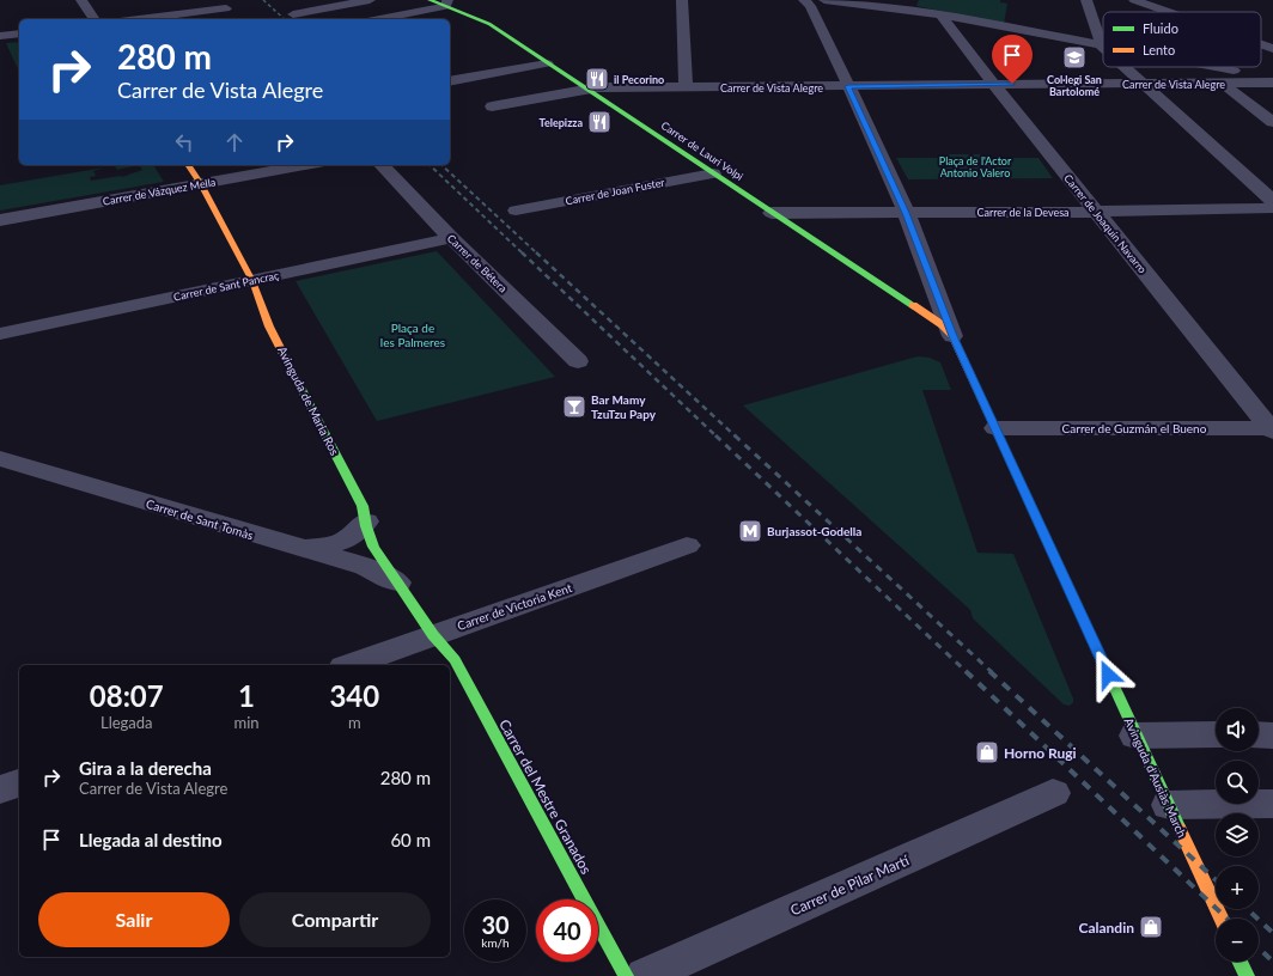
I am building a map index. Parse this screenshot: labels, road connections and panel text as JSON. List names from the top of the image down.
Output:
{
  "streets": {
    "street": [
      "Carrer de Vista Alegre",
      "Carrer de Lauri Volpi",
      "Carrer de Vázquez Mella",
      "Carrer de Joan Fuster",
      "Carrer de la Devesa",
      "Carrer de Joaquín Navarro",
      "Carrer de Bétera",
      "Carrer de Sant Pancraç",
      "Avinguda de Maria Ros",
      "Carrer de Guzmán el Bueno",
      "Carrer de Sant Tomàs",
      "Carrer de Victoria Kent",
      "Avinguda d'Ausiàs March",
      "Carrer del Mestre Granados",
      "Carrer de Pilar Martí"
    ]
  },
  "crossings": [
    ["Carrer de Vista Alegre", "Carrer de Lauri Volpi"],
    ["Carrer de Vista Alegre", "Carrer de Joaquín Navarro"],
    ["Carrer de Vista Alegre", "Avinguda d'Ausiàs March"],
    ["Carrer de Lauri Volpi", "Carrer de Joan Fuster"],
    ["Carrer de Lauri Volpi", "Carrer de la Devesa"],
    ["Carrer de Lauri Volpi", "Avinguda d'Ausiàs March"],
    ["Carrer de Vázquez Mella", "Avinguda de Maria Ros"],
    ["Carrer de la Devesa", "Carrer de Joaquín Navarro"],
    ["Carrer de la Devesa", "Avinguda d'Ausiàs March"],
    ["Carrer de Joaquín Navarro", "Carrer de Guzmán el Bueno"],
    ["Carrer de Bétera", "Carrer de Sant Pancraç"],
    ["Carrer de Sant Pancraç", "Avinguda de Maria Ros"],
    ["Avinguda de Maria Ros", "Carrer de Sant Tomàs"],
    ["Avinguda de Maria Ros", "Carrer de Victoria Kent"],
    ["Avinguda de Maria Ros", "Carrer del Mestre Granados"],
    ["Carrer de Guzmán el Bueno", "Avinguda d'Ausiàs March"],
    ["Carrer de Victoria Kent", "Carrer del Mestre Granados"]
  ],
  "parks": ["Plaça de l'Actor Antonio Valero", "Plaça de les Palmeres"],
  "places": {
    "school or university": ["Col·legi San Bartolomé"],
    "restaurant": ["il Pecorino", "Telepizza"],
    "bar": ["Bar Mamy TzuTzu Papy"],
    "metro station": ["Burjassot-Godella"],
    "shop": ["Horno Rugi", "Calandin"]
  },
  "legend": ["Fluido", "Lento"],
  "page": {
    "turn": ["280 m", "Carrer de Vista Alegre"],
    "eta": [
      "08:07",
      "Llegada",
      "1",
      "min",
      "340",
      "m"
    ],
    "map_buttons": ["+", "−"],
    "list": [
      {
        "name": "Gira a la derecha",
        "note": "Carrer de Vista Alegre",
        "value": "280 m"
      },
      {
        "name": "Llegada al destino",
        "value": "60 m"
      }
    ],
    "buttons": ["Salir", "Compartir"],
    "speed": "30 km/h",
    "limit": "40"
  }
}
